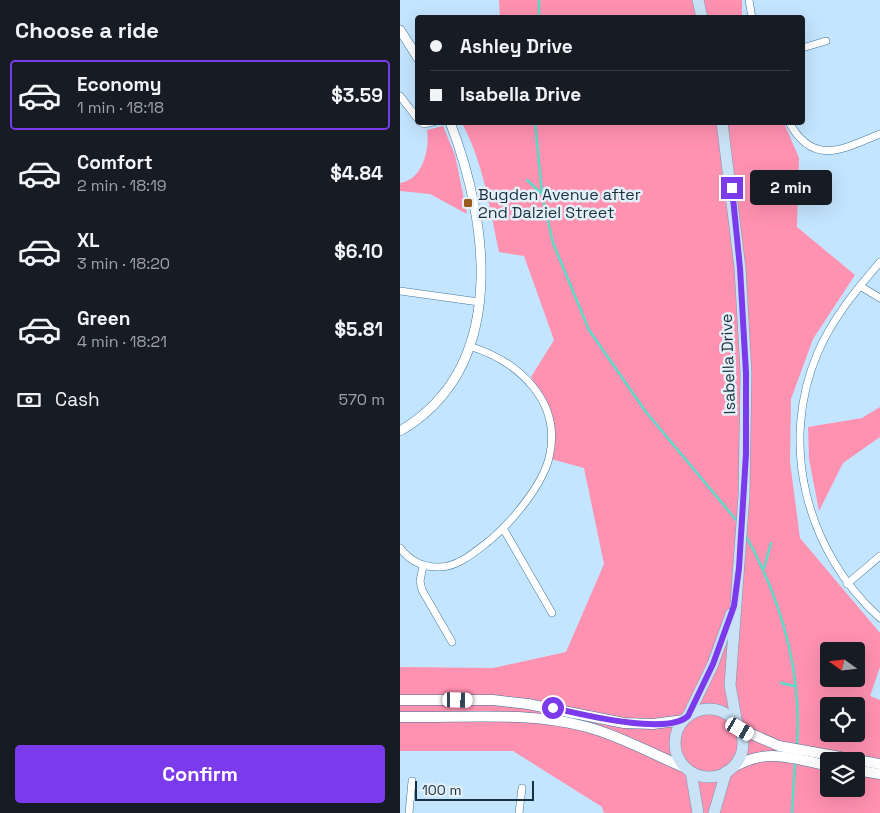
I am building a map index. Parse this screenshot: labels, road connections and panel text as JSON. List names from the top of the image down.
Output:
{
  "streets": {
    "main road": ["Isabella Drive"]
  },
  "places": {
    "transit": ["Bugden Avenue after 2nd Dalziel Street"]
  },
  "scale_bar": "100 m",
  "north": "left",
  "page": {
    "heading": "Choose a ride",
    "banner": ["Ashley Drive", "Isabella Drive"],
    "list": [
      {
        "name": "Economy",
        "note": "1 min · 18:18",
        "value": "$3.59"
      },
      {
        "name": "Comfort",
        "note": "2 min · 18:19",
        "value": "$4.84"
      },
      {
        "name": "XL",
        "note": "3 min · 18:20",
        "value": "$6.10"
      },
      {
        "name": "Green",
        "note": "4 min · 18:21",
        "value": "$5.81"
      }
    ],
    "bubble": "2 min",
    "pay": ["Cash", "570 m"],
    "buttons": "Confirm",
    "scale": "100 m"
  }
}
